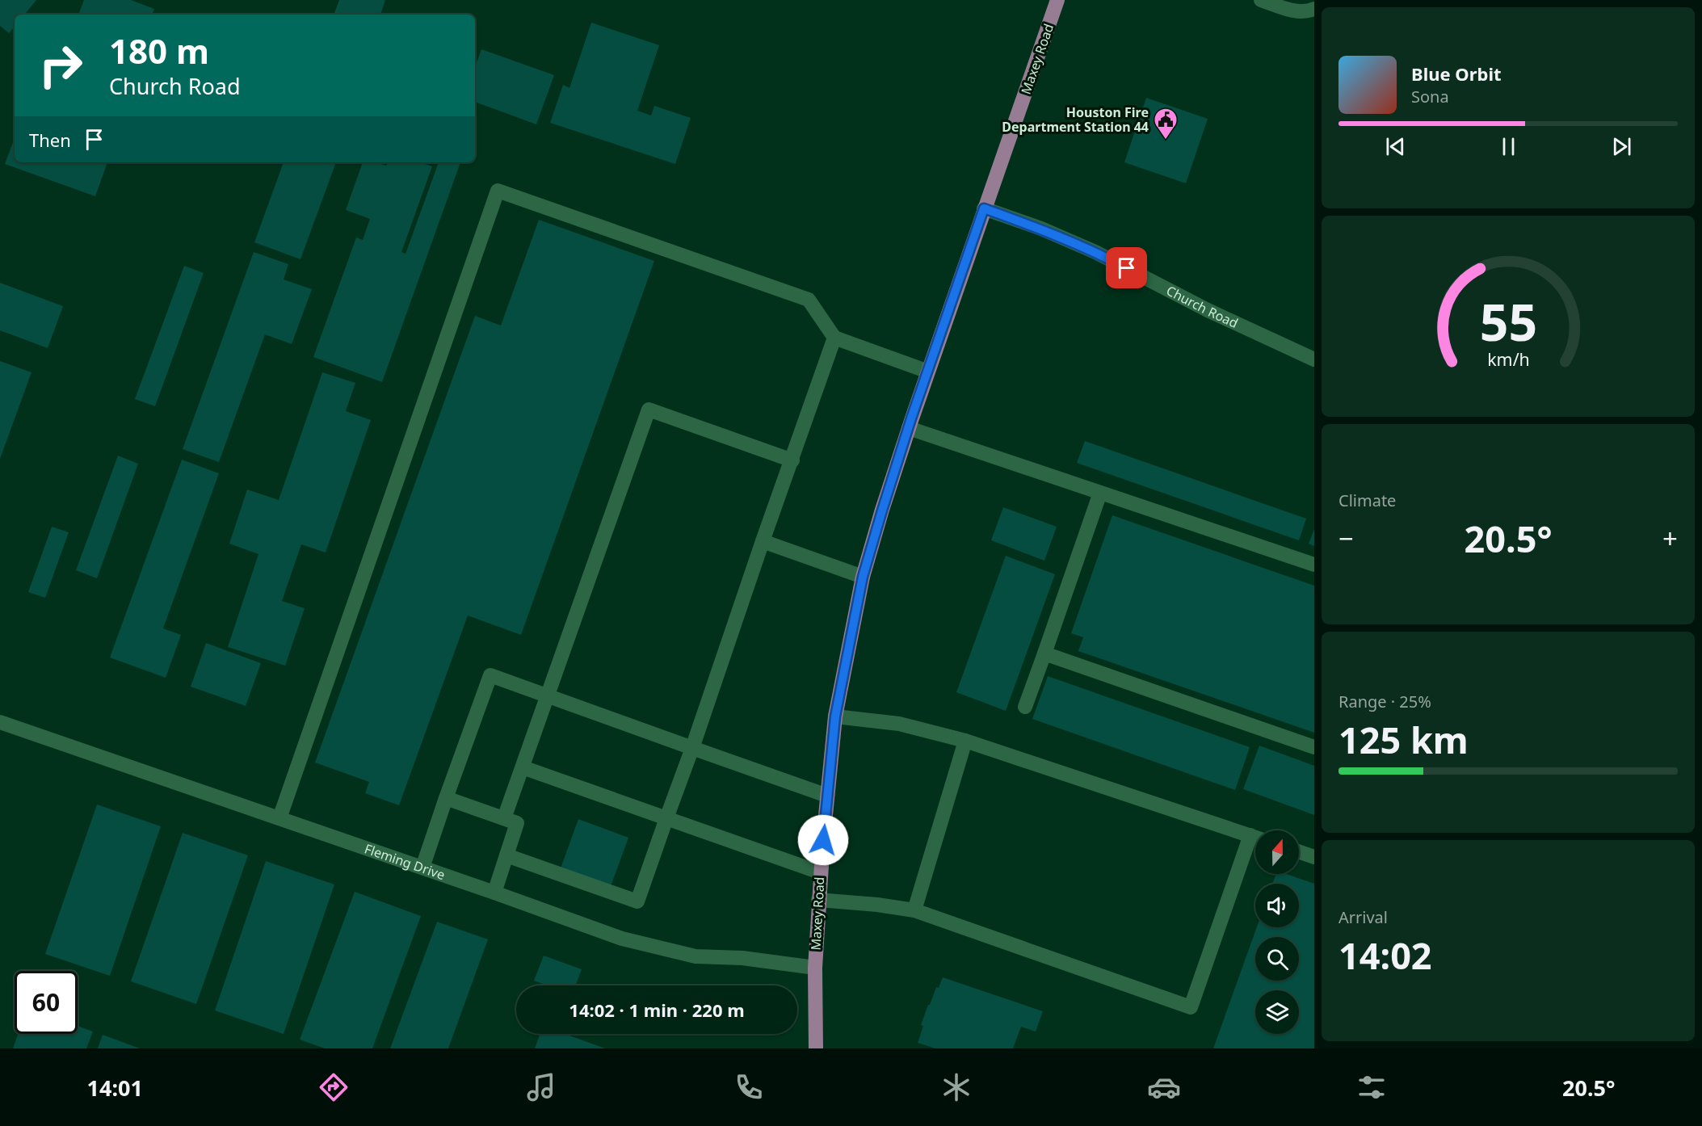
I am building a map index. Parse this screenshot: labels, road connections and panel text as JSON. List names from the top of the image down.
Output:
{
  "streets": {
    "main road": ["Maxey Road"],
    "street": ["Church Road", "Fleming Drive"]
  },
  "crossings": [
    ["Maxey Road", "Church Road"],
    ["Maxey Road", "Fleming Drive"]
  ],
  "places": {
    "public building": ["Houston Fire Department Station 44"]
  },
  "north": "top",
  "page": {
    "turn": ["180 m", "Church Road"],
    "song": ["Blue Orbit", "Sona"],
    "then": "Then",
    "tile": [
      "Climate",
      ["Range · 25%", "125 km"],
      ["Arrival", "14:02"]
    ],
    "heat": ["−", "20.5°", "+"],
    "limit": "60",
    "trip": "14:02 · 1 min · 220 m",
    "tabs": ["14:01", "20.5°"],
    "gauge": ["55", "km/h"]
  }
}
